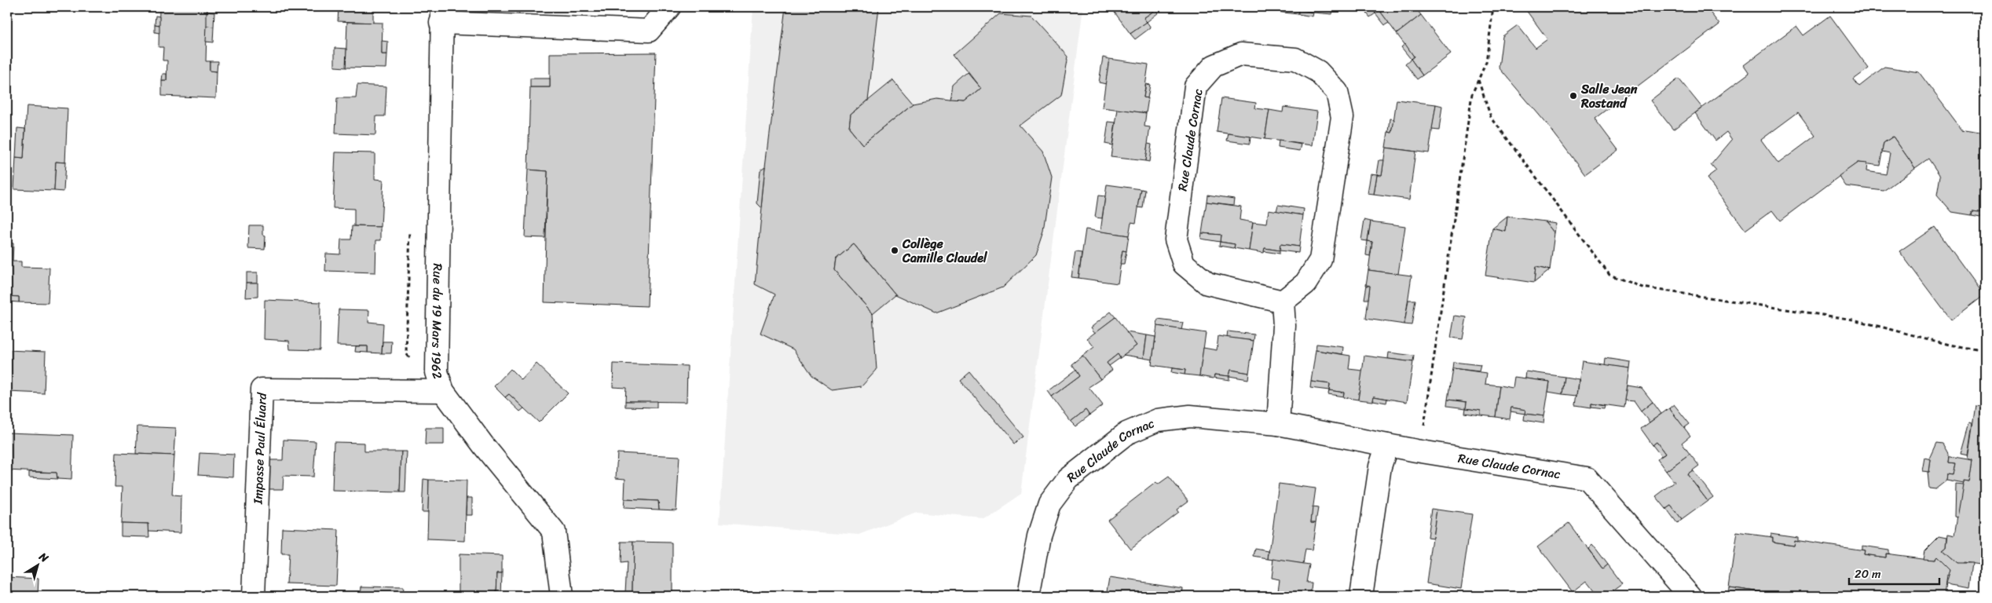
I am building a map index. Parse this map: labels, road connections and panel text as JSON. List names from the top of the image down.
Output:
{
  "streets": {
    "street": ["Rue Claude Cornac", "Rue du 19 Mars 1962", "Impasse Paul Éluard"]
  },
  "crossings": [
    ["Rue du 19 Mars 1962", "Impasse Paul Éluard"]
  ],
  "places": ["Salle Jean Rostand", "Collège Camille Claudel"],
  "scale_bar": "20 m",
  "north": "top right"
}
